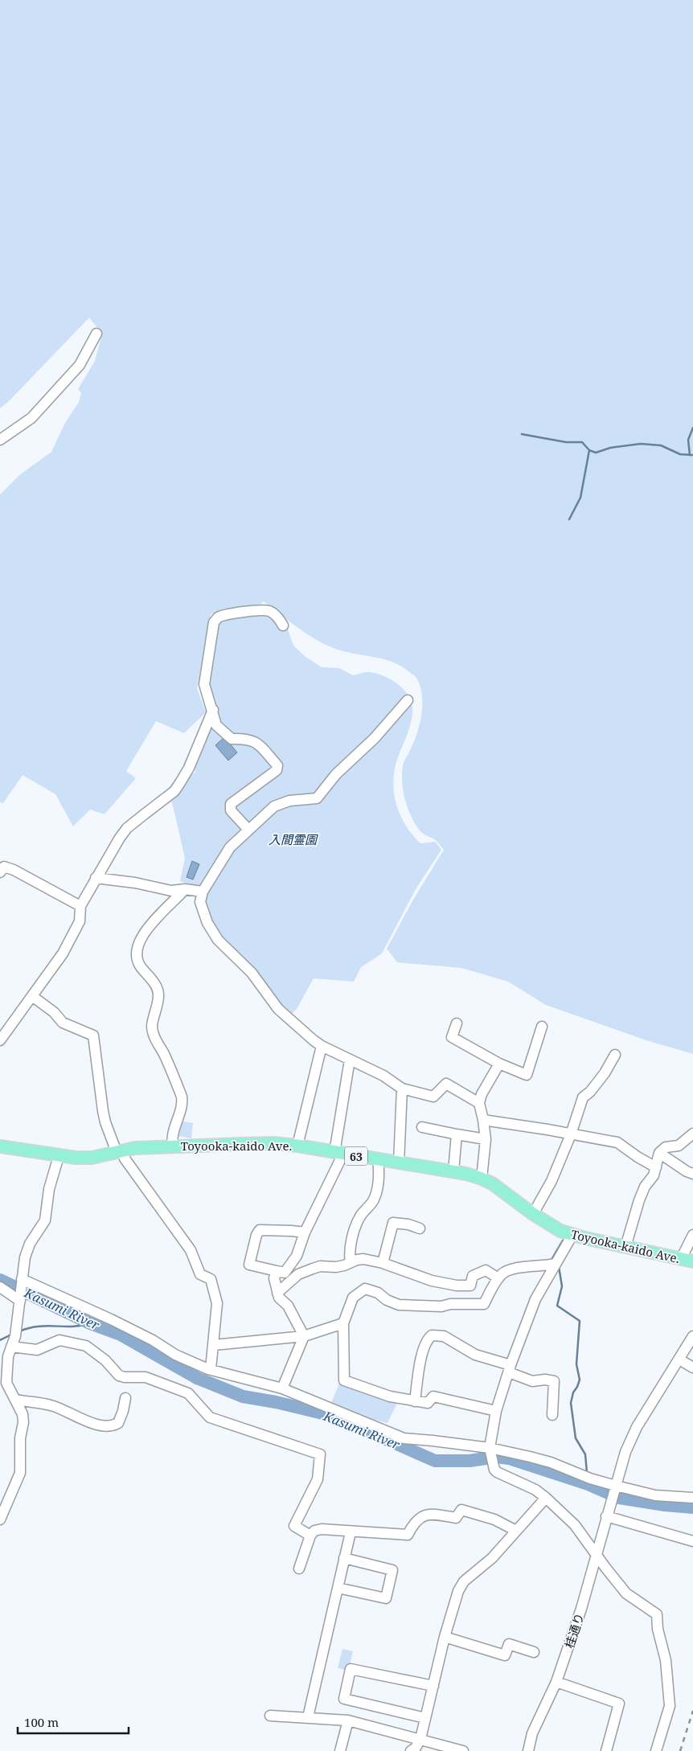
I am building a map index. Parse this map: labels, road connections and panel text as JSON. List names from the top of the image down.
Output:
{
  "streets": {
    "main road": ["Toyooka-kaido Ave.", "63"],
    "street": ["桂通り"]
  },
  "water": ["Kasumi River"],
  "parks": ["入間霊園"],
  "scale_bar": "100 m"
}
